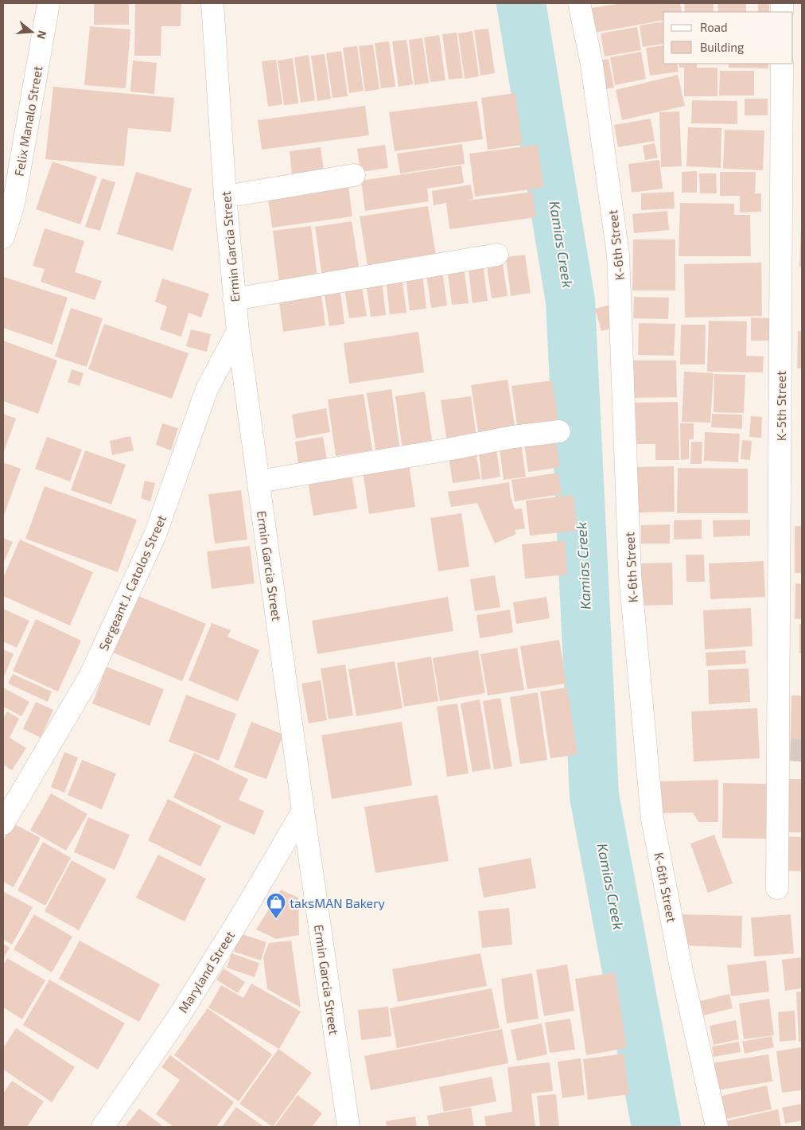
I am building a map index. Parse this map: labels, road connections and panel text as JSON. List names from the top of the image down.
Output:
{
  "streets": {
    "street": [
      "Felix Manalo Street",
      "K-6th Street",
      "Ermin Garcia Street",
      "K-5th Street",
      "Sergeant J. Catolos Street",
      "Maryland Street"
    ]
  },
  "crossings": [
    ["Ermin Garcia Street", "Sergeant J. Catolos Street"],
    ["Ermin Garcia Street", "Maryland Street"]
  ],
  "water": ["Kamias Creek"],
  "places": {
    "shop": ["taksMAN Bakery"]
  },
  "legend": ["Road", "Building"],
  "north": "right"
}
